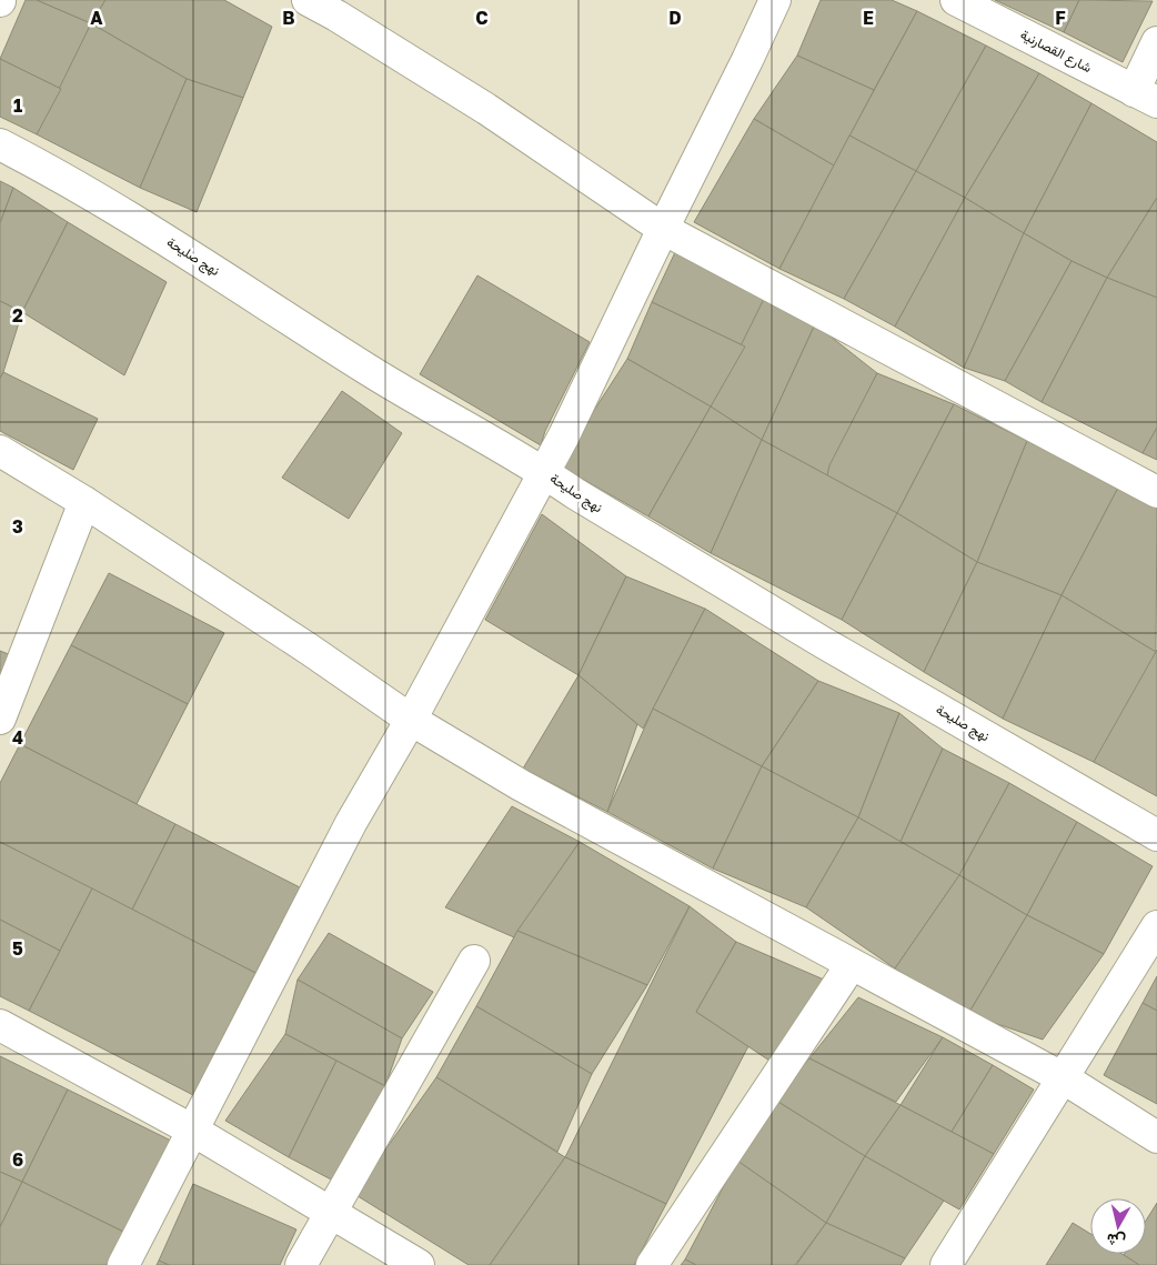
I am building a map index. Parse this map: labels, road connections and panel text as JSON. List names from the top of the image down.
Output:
{
  "streets": {
    "street": ["شارع القصارنية", "نهج صليحة"]
  },
  "north": "bottom",
  "grid": {
    "columns": [
      "A",
      "B",
      "C",
      "D",
      "E",
      "F"
    ],
    "rows": [
      "1",
      "2",
      "3",
      "4",
      "5",
      "6"
    ]
  }
}
